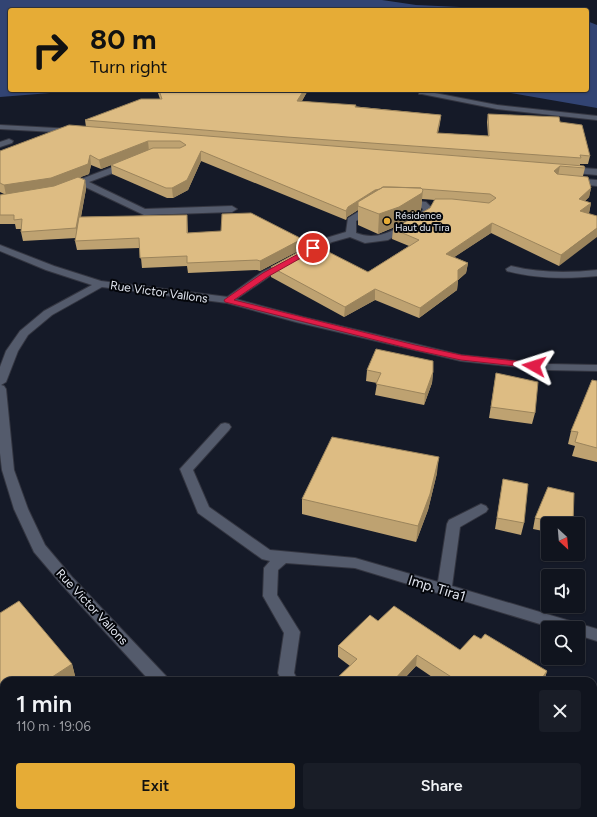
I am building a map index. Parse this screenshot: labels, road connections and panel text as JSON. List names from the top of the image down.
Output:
{
  "streets": {
    "street": ["Rue Victor Vallons", "Imp. Tira1"]
  },
  "places": ["Résidence Haut du Tira"],
  "north": "bottom right",
  "page": {
    "turn": ["80 m", "Turn right"],
    "heading": ["1 min", "110 m · 19:06"],
    "buttons": ["Exit", "Share"]
  }
}
